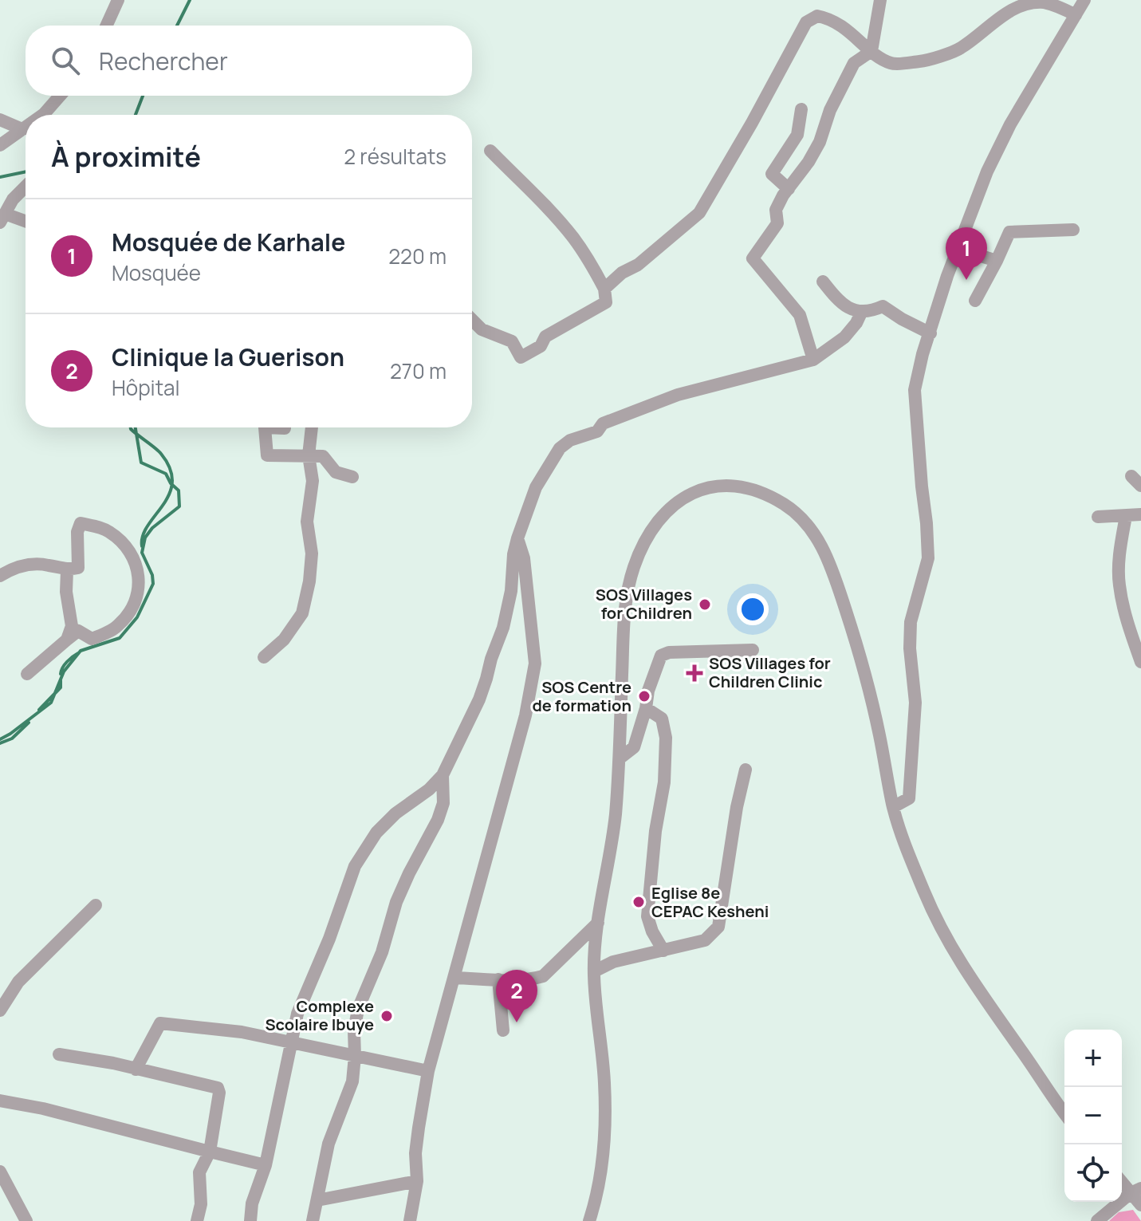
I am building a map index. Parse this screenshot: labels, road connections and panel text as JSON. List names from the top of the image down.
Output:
{
  "places": {
    "other": [
      "SOS Villages for Children",
      "SOS Centre de formation",
      "Eglise 8e CEPAC Kesheni",
      "Complexe Scolaire Ibuye"
    ],
    "health": ["SOS Villages for Children Clinic"]
  },
  "page": {
    "search": "Rechercher",
    "heading": ["À proximité", "2 résultats"],
    "list": [
      {
        "mark": "1",
        "name": "Mosquée de Karhale",
        "note": "Mosquée",
        "value": "220 m"
      },
      {
        "mark": "2",
        "name": "Clinique la Guerison",
        "note": "Hôpital",
        "value": "270 m"
      }
    ],
    "pins": ["1", "2"],
    "map_buttons": ["+", "−"]
  }
}
